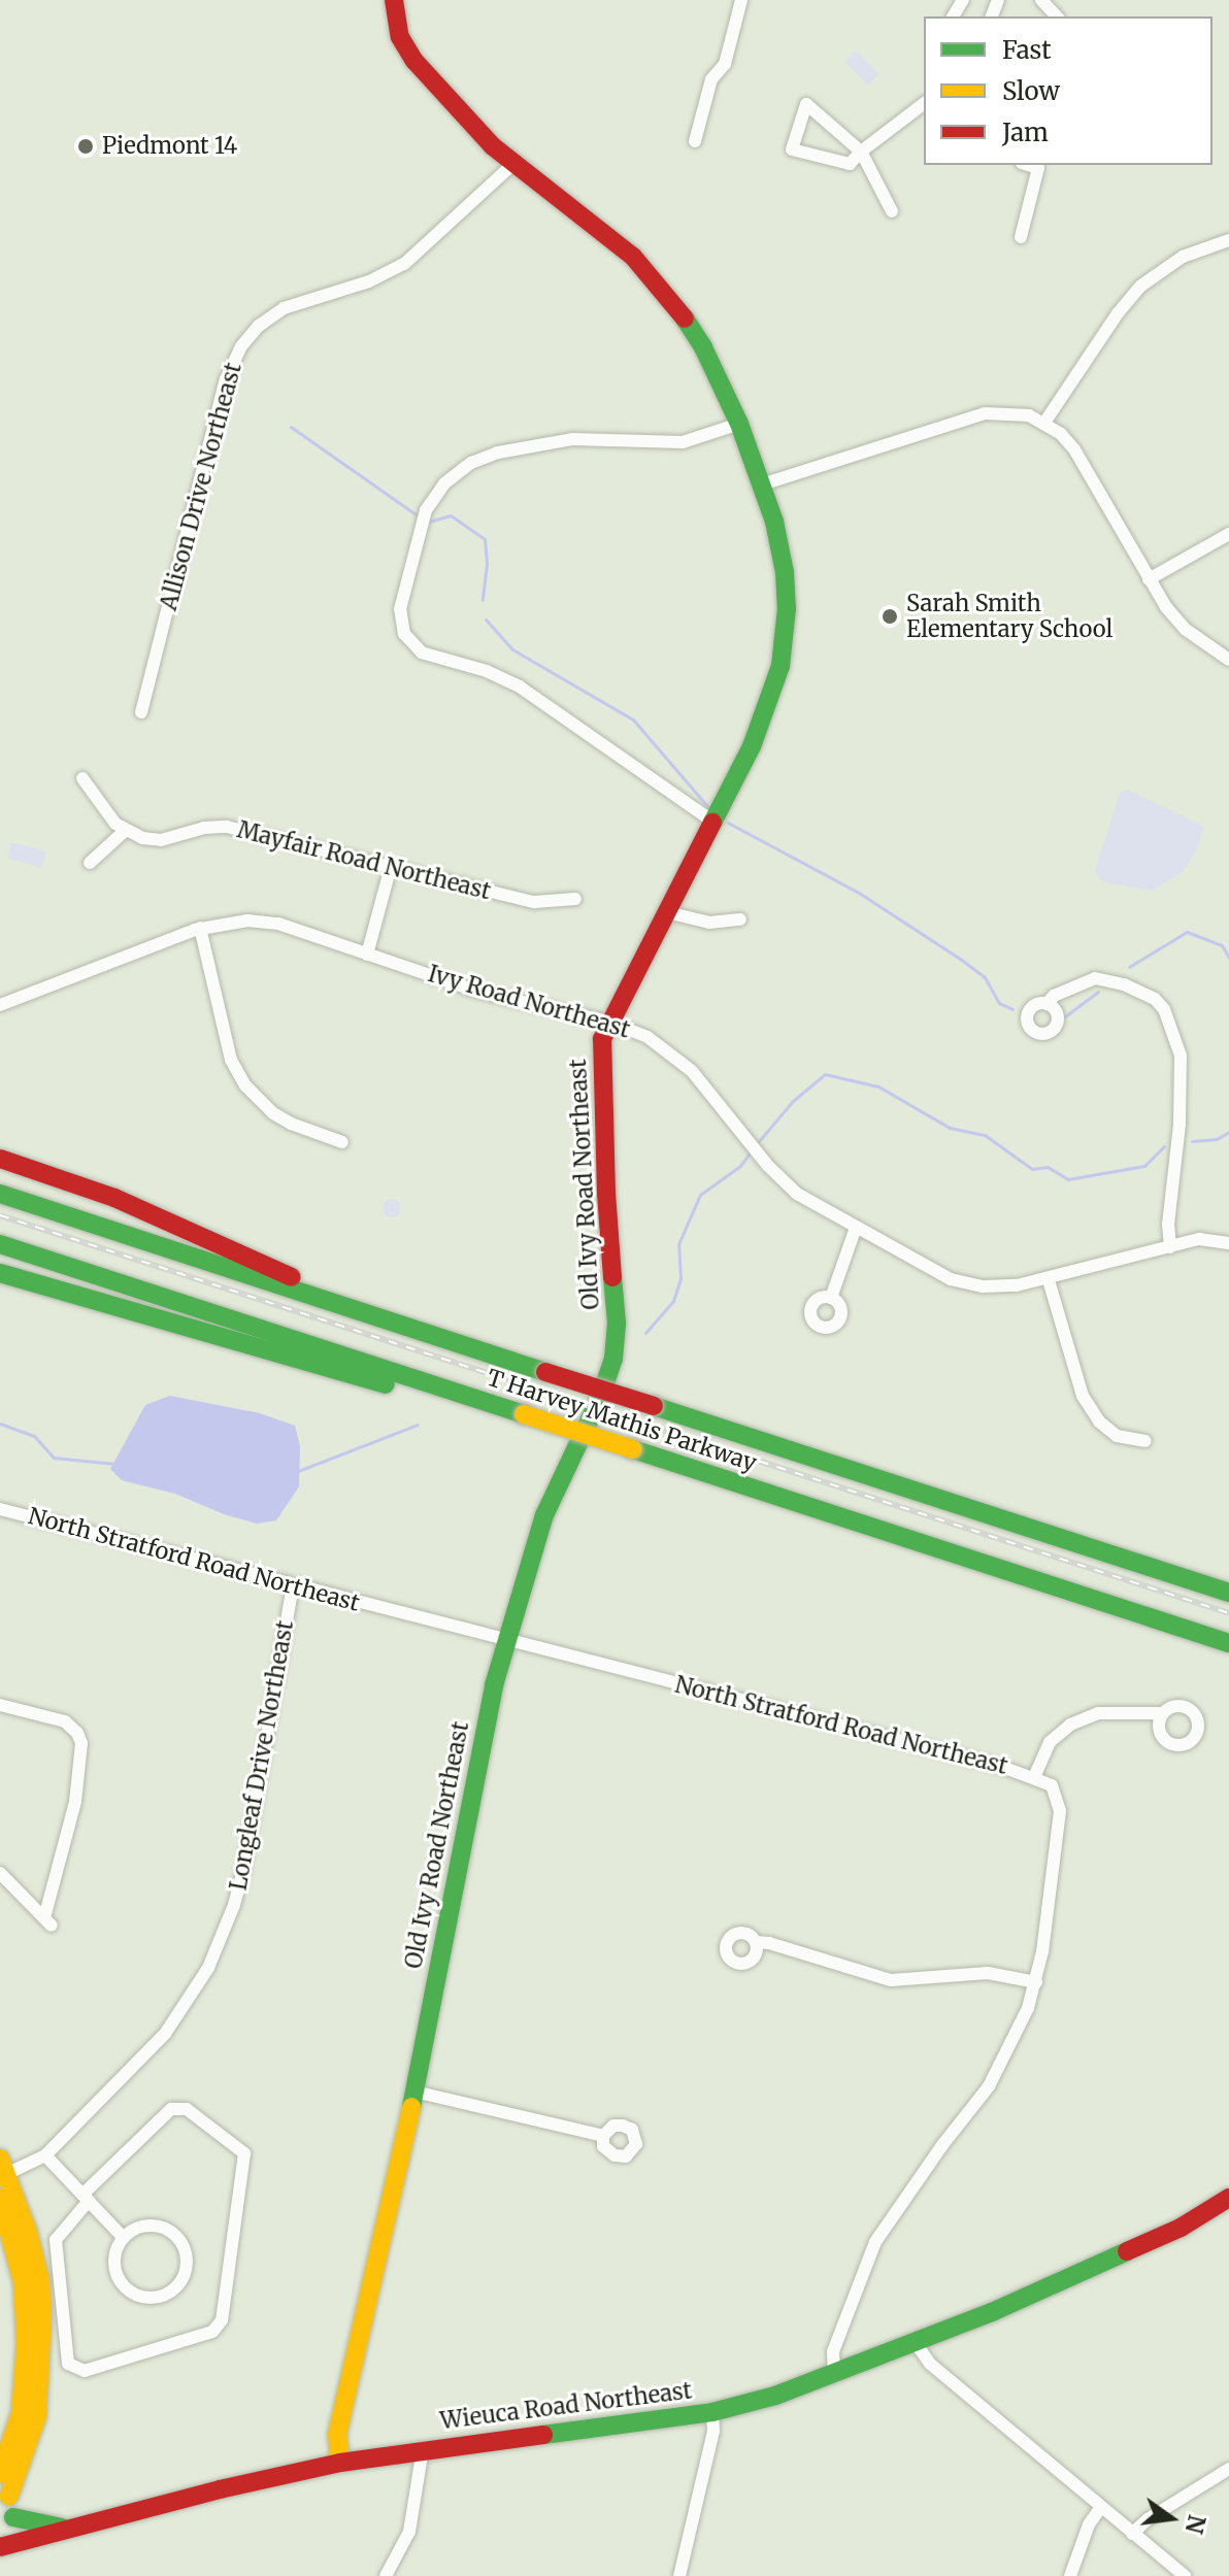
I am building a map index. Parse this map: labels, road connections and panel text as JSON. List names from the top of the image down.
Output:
{
  "streets": {
    "main road": ["Old Ivy Road Northeast", "T Harvey Mathis Parkway", "Wieuca Road Northeast"],
    "street": [
      "Allison Drive Northeast",
      "Mayfair Road Northeast",
      "Ivy Road Northeast",
      "North Stratford Road Northeast",
      "Longleaf Drive Northeast"
    ]
  },
  "crossings": [
    ["Allison Drive Northeast", "Old Ivy Road Northeast"],
    ["Ivy Road Northeast", "Old Ivy Road Northeast"],
    ["Old Ivy Road Northeast", "North Stratford Road Northeast"],
    ["Old Ivy Road Northeast", "Wieuca Road Northeast"],
    ["North Stratford Road Northeast", "Longleaf Drive Northeast"],
    ["North Stratford Road Northeast", "Wieuca Road Northeast"]
  ],
  "places": ["Piedmont 14", "Sarah Smith Elementary School"],
  "legend": ["Fast", "Slow", "Jam"],
  "north": "right"
}
